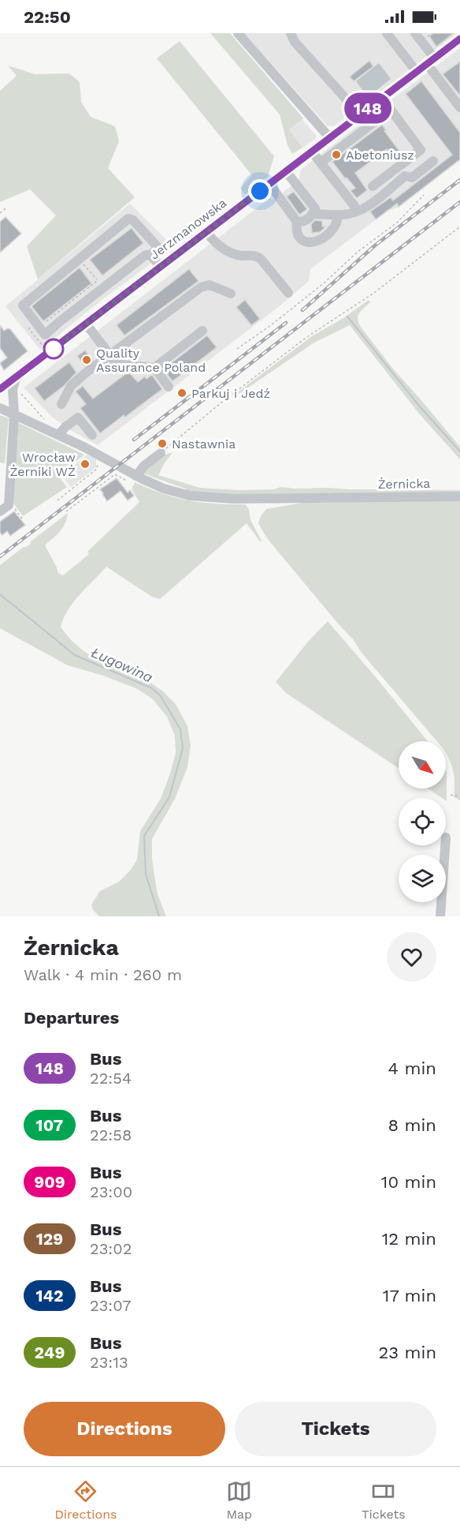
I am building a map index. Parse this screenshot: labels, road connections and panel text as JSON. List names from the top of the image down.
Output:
{
  "streets": {
    "street": ["Jerzmanowska", "Żernicka"]
  },
  "water": ["Ługowina"],
  "places": [
    "Abetoniusz",
    "Quality Assurance Poland",
    "Parkuj i Jedź",
    "Nastawnia",
    "Wrocław Żerniki WŻ"
  ],
  "lines": ["bus line 148"],
  "north": "bottom right",
  "page": {
    "status": "22:50",
    "on_map": "148",
    "heading": [
      ["Żernicka", "Walk · 4 min · 260 m"],
      "Departures"
    ],
    "list": [
      {
        "mark": "148",
        "name": "Bus",
        "note": "22:54",
        "value": "4 min"
      },
      {
        "mark": "107",
        "name": "Bus",
        "note": "22:58",
        "value": "8 min"
      },
      {
        "mark": "909",
        "name": "Bus",
        "note": "23:00",
        "value": "10 min"
      },
      {
        "mark": "129",
        "name": "Bus",
        "note": "23:02",
        "value": "12 min"
      },
      {
        "mark": "142",
        "name": "Bus",
        "note": "23:07",
        "value": "17 min"
      },
      {
        "mark": "249",
        "name": "Bus",
        "note": "23:13",
        "value": "23 min"
      }
    ],
    "buttons": ["Directions", "Tickets"],
    "tabs": ["Directions", "Map", "Tickets"]
  }
}
